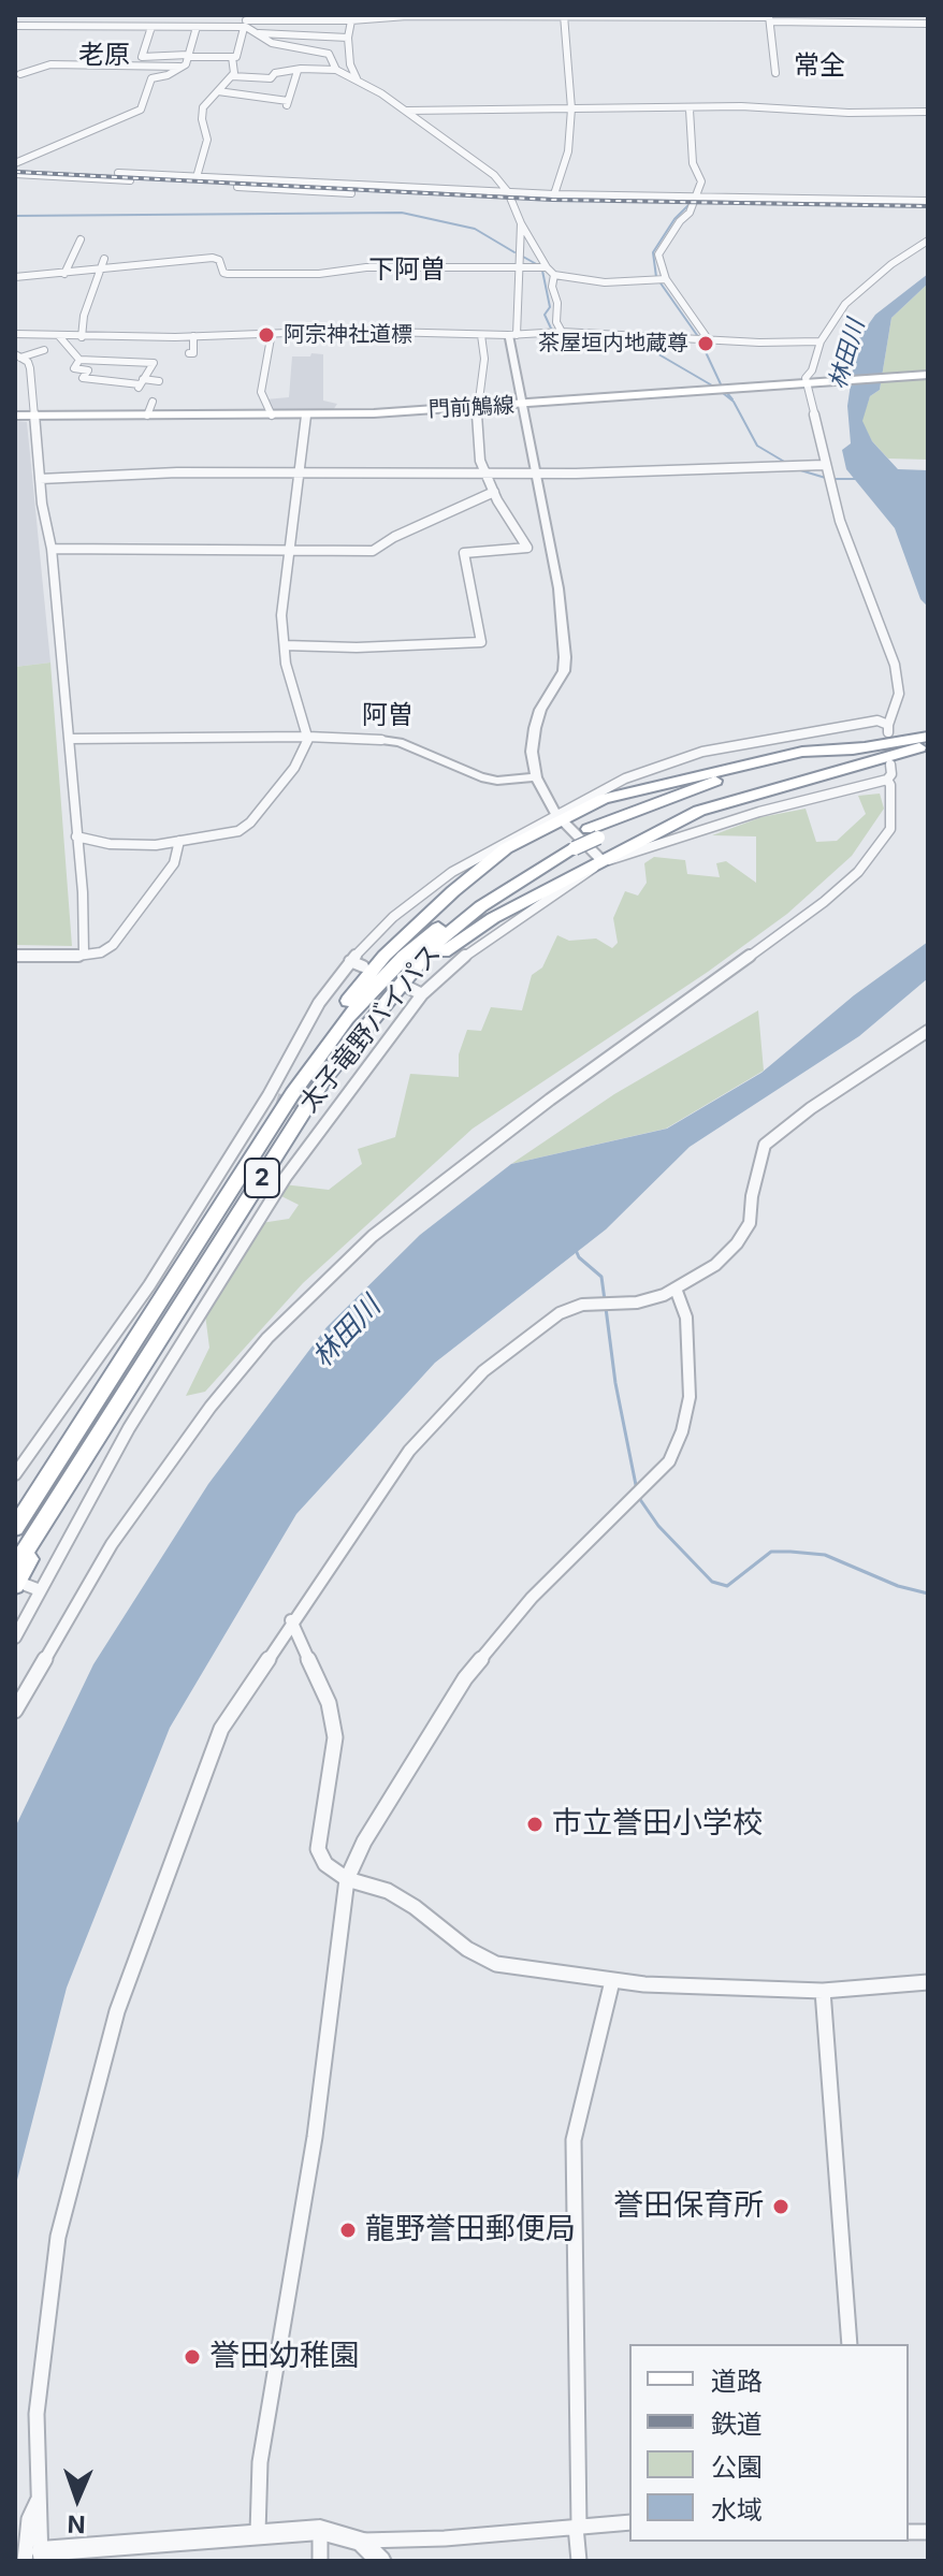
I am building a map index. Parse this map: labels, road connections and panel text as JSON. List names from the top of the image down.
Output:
{
  "streets": {
    "highway": ["太子竜野バイパス", "2"],
    "main road": ["門前鵤線"]
  },
  "districts": [
    "老原",
    "常全",
    "下阿曽",
    "阿曽"
  ],
  "water": ["林田川"],
  "places": [
    "阿宗神社道標",
    "茶屋垣内地蔵尊",
    "市立誉田小学校",
    "誉田保育所",
    "龍野誉田郵便局",
    "誉田幼稚園"
  ],
  "legend": [
    "道路",
    "鉄道",
    "公園",
    "水域"
  ],
  "north": "bottom"
}
